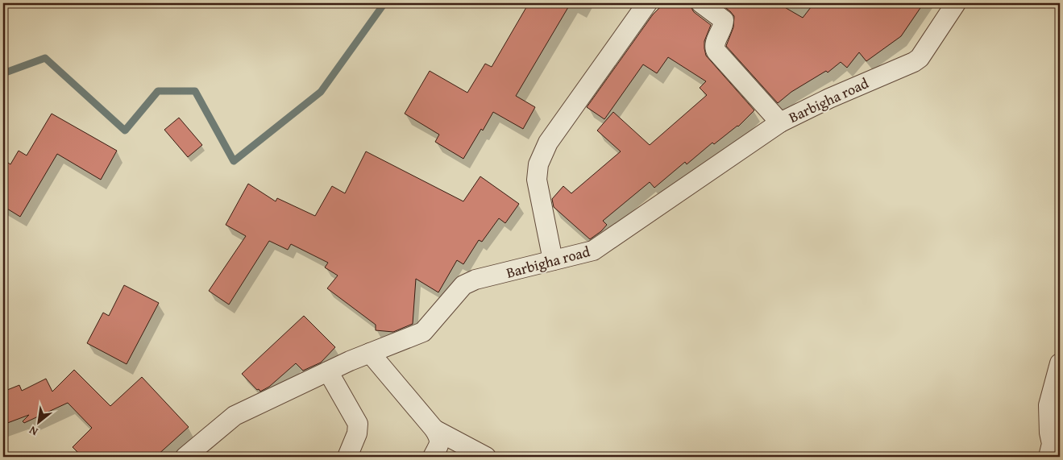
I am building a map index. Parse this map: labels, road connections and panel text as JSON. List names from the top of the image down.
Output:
{
  "streets": {
    "street": ["Barbigha road"]
  },
  "north": "bottom left"
}
